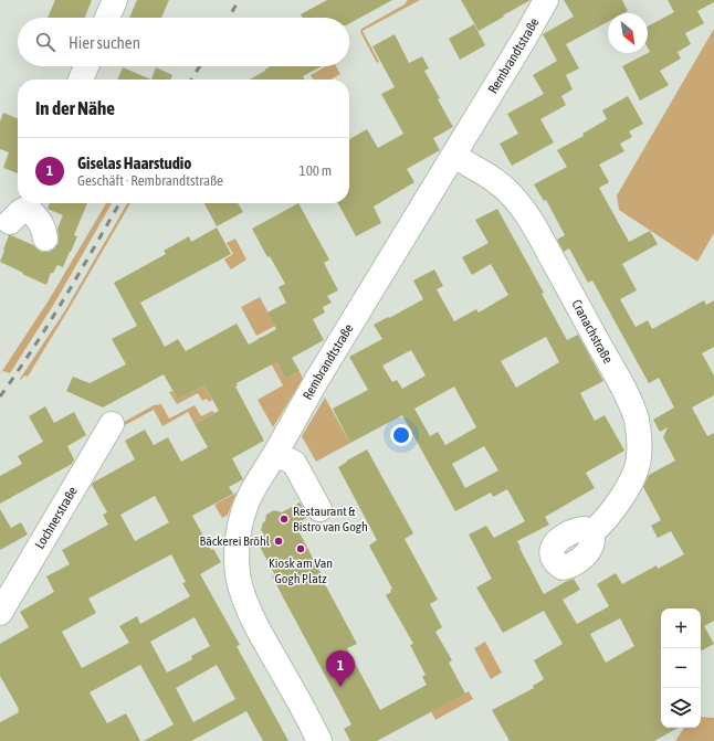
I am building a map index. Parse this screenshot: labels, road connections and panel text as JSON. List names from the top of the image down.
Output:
{
  "streets": {
    "street": ["Rembrandtstraße", "Cranachstraße", "Lochnerstraße"]
  },
  "crossings": [
    ["Rembrandtstraße", "Cranachstraße"]
  ],
  "places": ["Restaurant & Bistro van Gogh", "Bäckerei Bröhl", "Kiosk am Van Gogh Platz"],
  "north": "bottom right",
  "page": {
    "search": "Hier suchen",
    "heading": "In der Nähe",
    "list": [
      {
        "mark": "1",
        "name": "Giselas Haarstudio",
        "note": "Geschäft · Rembrandtstraße",
        "value": "100 m"
      }
    ],
    "map_buttons": ["+", "−"],
    "pins": "1"
  }
}
